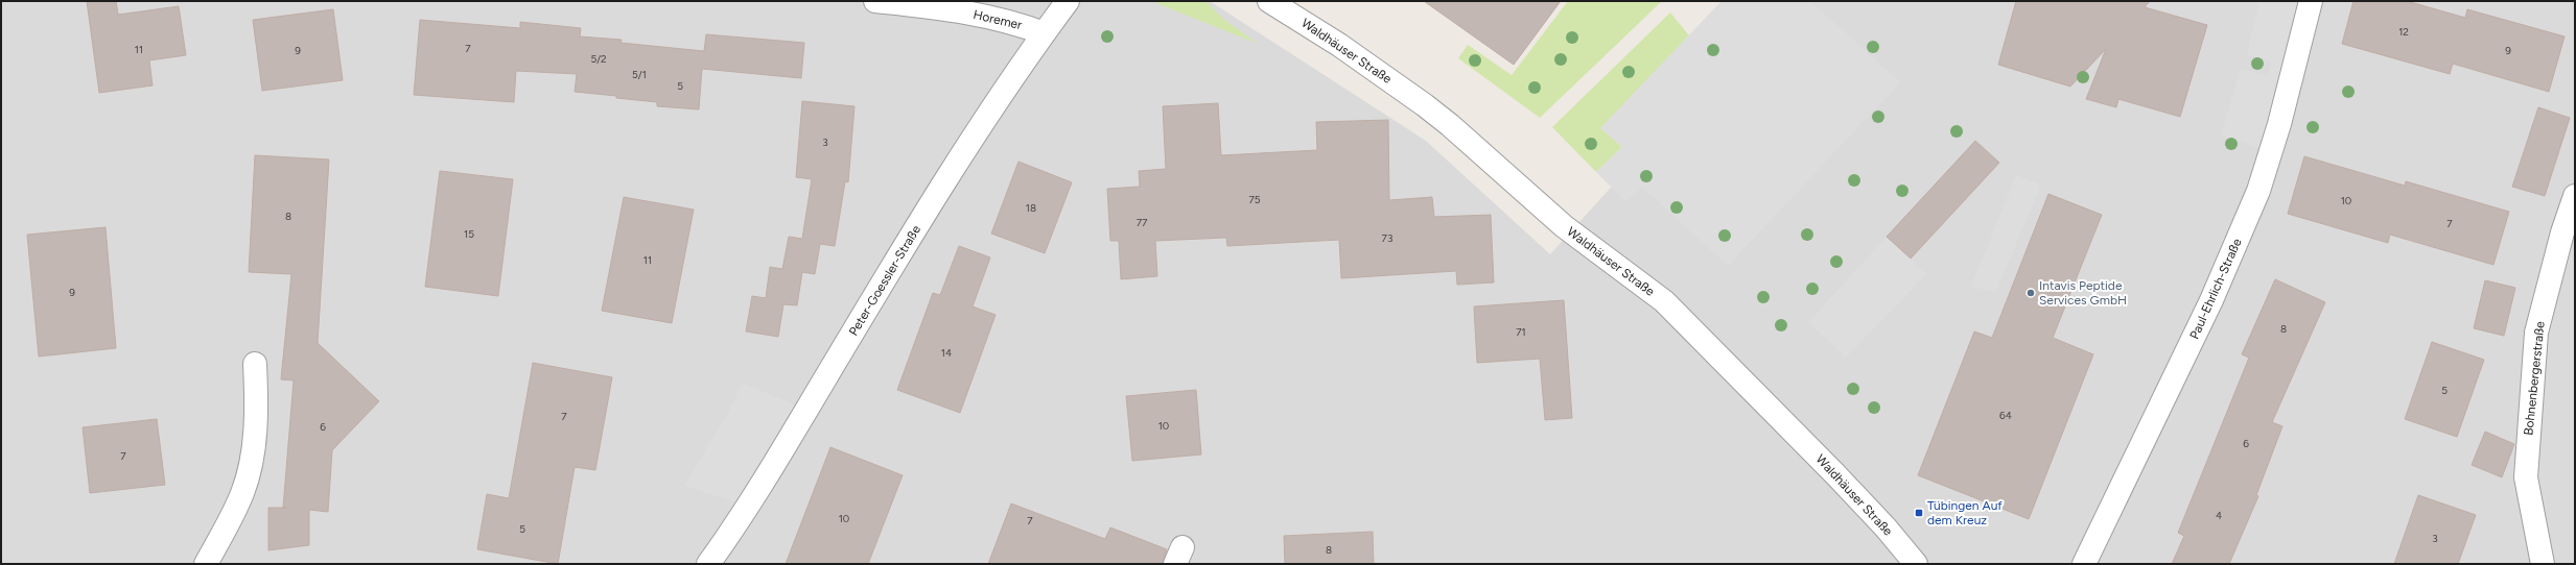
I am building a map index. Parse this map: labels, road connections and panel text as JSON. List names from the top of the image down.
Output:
{
  "streets": {
    "street": [
      "Horemer",
      "Waldhäuser Straße",
      "Peter-Goessler-Straße",
      "Paul-Ehrlich-Straße",
      "Bohnenbergerstraße"
    ]
  },
  "crossings": [
    ["Horemer", "Peter-Goessler-Straße"]
  ],
  "places": {
    "other": ["Intavis Peptide Services GmbH"],
    "transit": ["Tübingen Auf dem Kreuz"]
  },
  "house_numbers": [
    "12",
    "7",
    "11",
    "9",
    "9",
    "5/2",
    "5/1",
    "5",
    "3",
    "75",
    "10",
    "18",
    "8",
    "77",
    "7",
    "15",
    "73",
    "11",
    "9",
    "8",
    "71",
    "14",
    "5",
    "64",
    "7",
    "10",
    "6",
    "6",
    "7",
    "4",
    "10",
    "7",
    "5",
    "3",
    "8"
  ]
}
